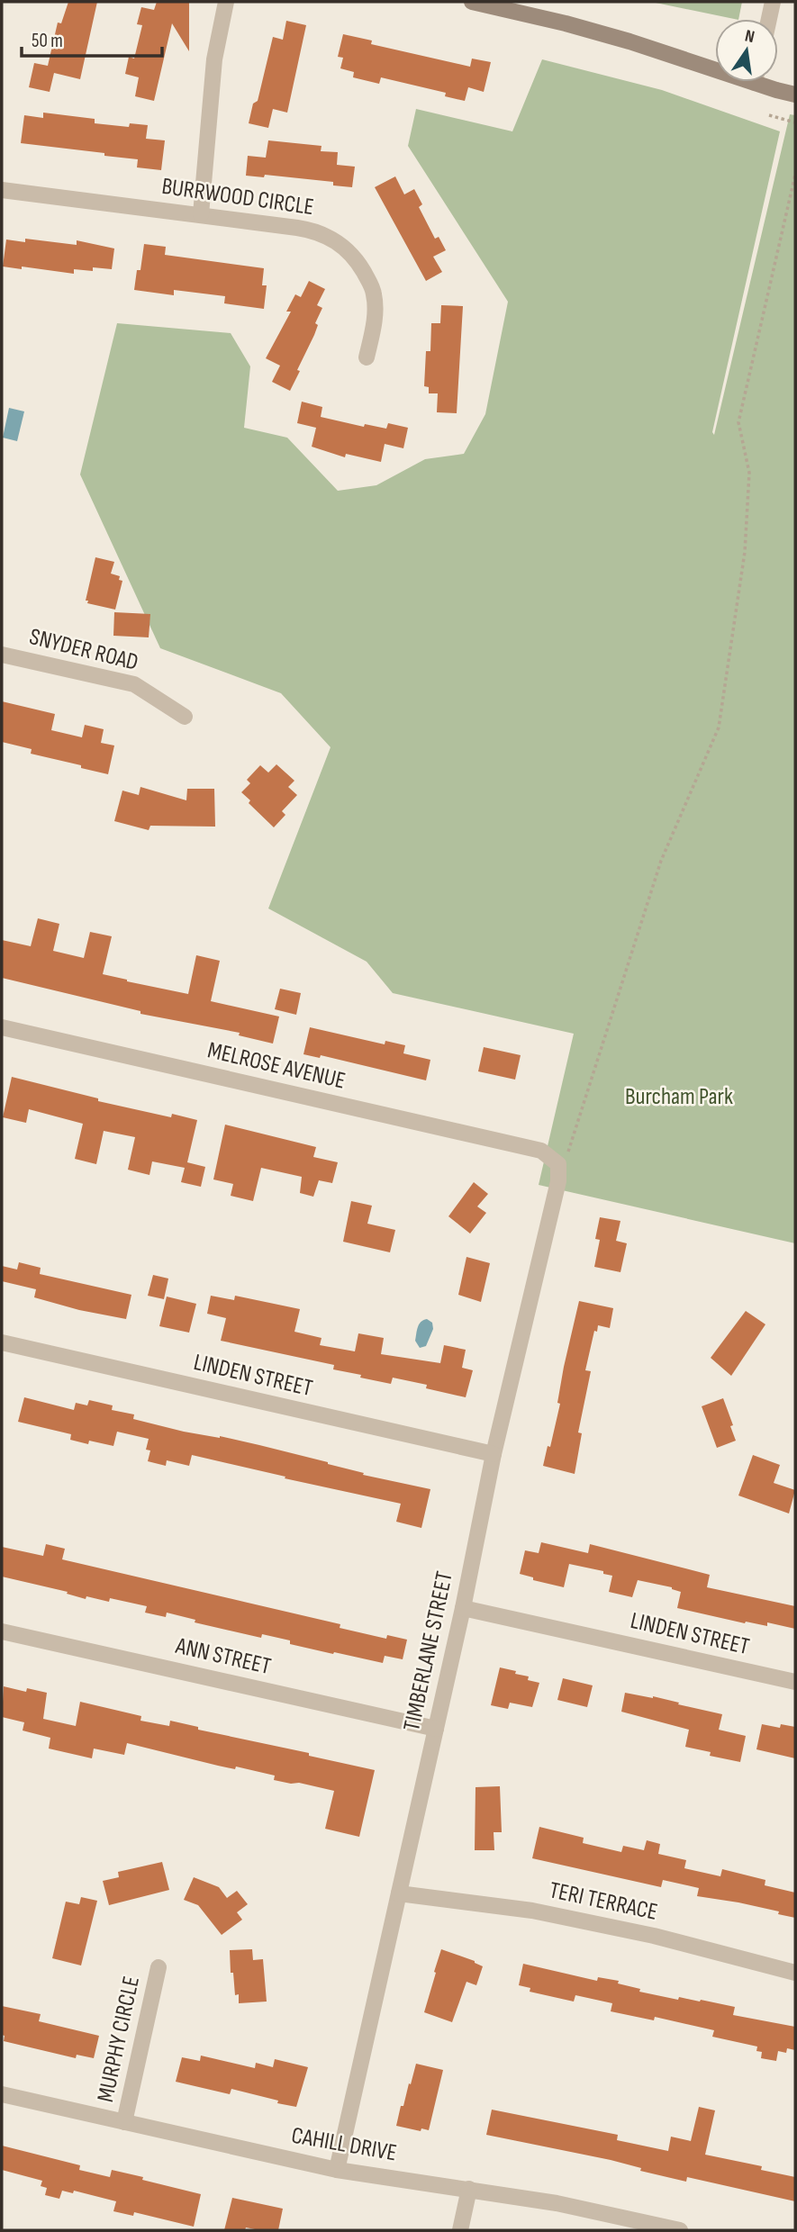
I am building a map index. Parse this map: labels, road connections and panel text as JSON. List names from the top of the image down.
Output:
{
  "streets": {
    "street": [
      "BURRWOOD CIRCLE",
      "SNYDER ROAD",
      "MELROSE AVENUE",
      "LINDEN STREET",
      "TIMBERLANE STREET",
      "ANN STREET",
      "TERI TERRACE",
      "MURPHY CIRCLE",
      "CAHILL DRIVE"
    ]
  },
  "crossings": [
    ["MELROSE AVENUE", "TIMBERLANE STREET"],
    ["LINDEN STREET", "TIMBERLANE STREET"],
    ["TIMBERLANE STREET", "ANN STREET"],
    ["TIMBERLANE STREET", "TERI TERRACE"],
    ["TIMBERLANE STREET", "CAHILL DRIVE"],
    ["MURPHY CIRCLE", "CAHILL DRIVE"]
  ],
  "parks": ["Burcham Park"],
  "scale_bar": "50 m",
  "north": "top"
}
